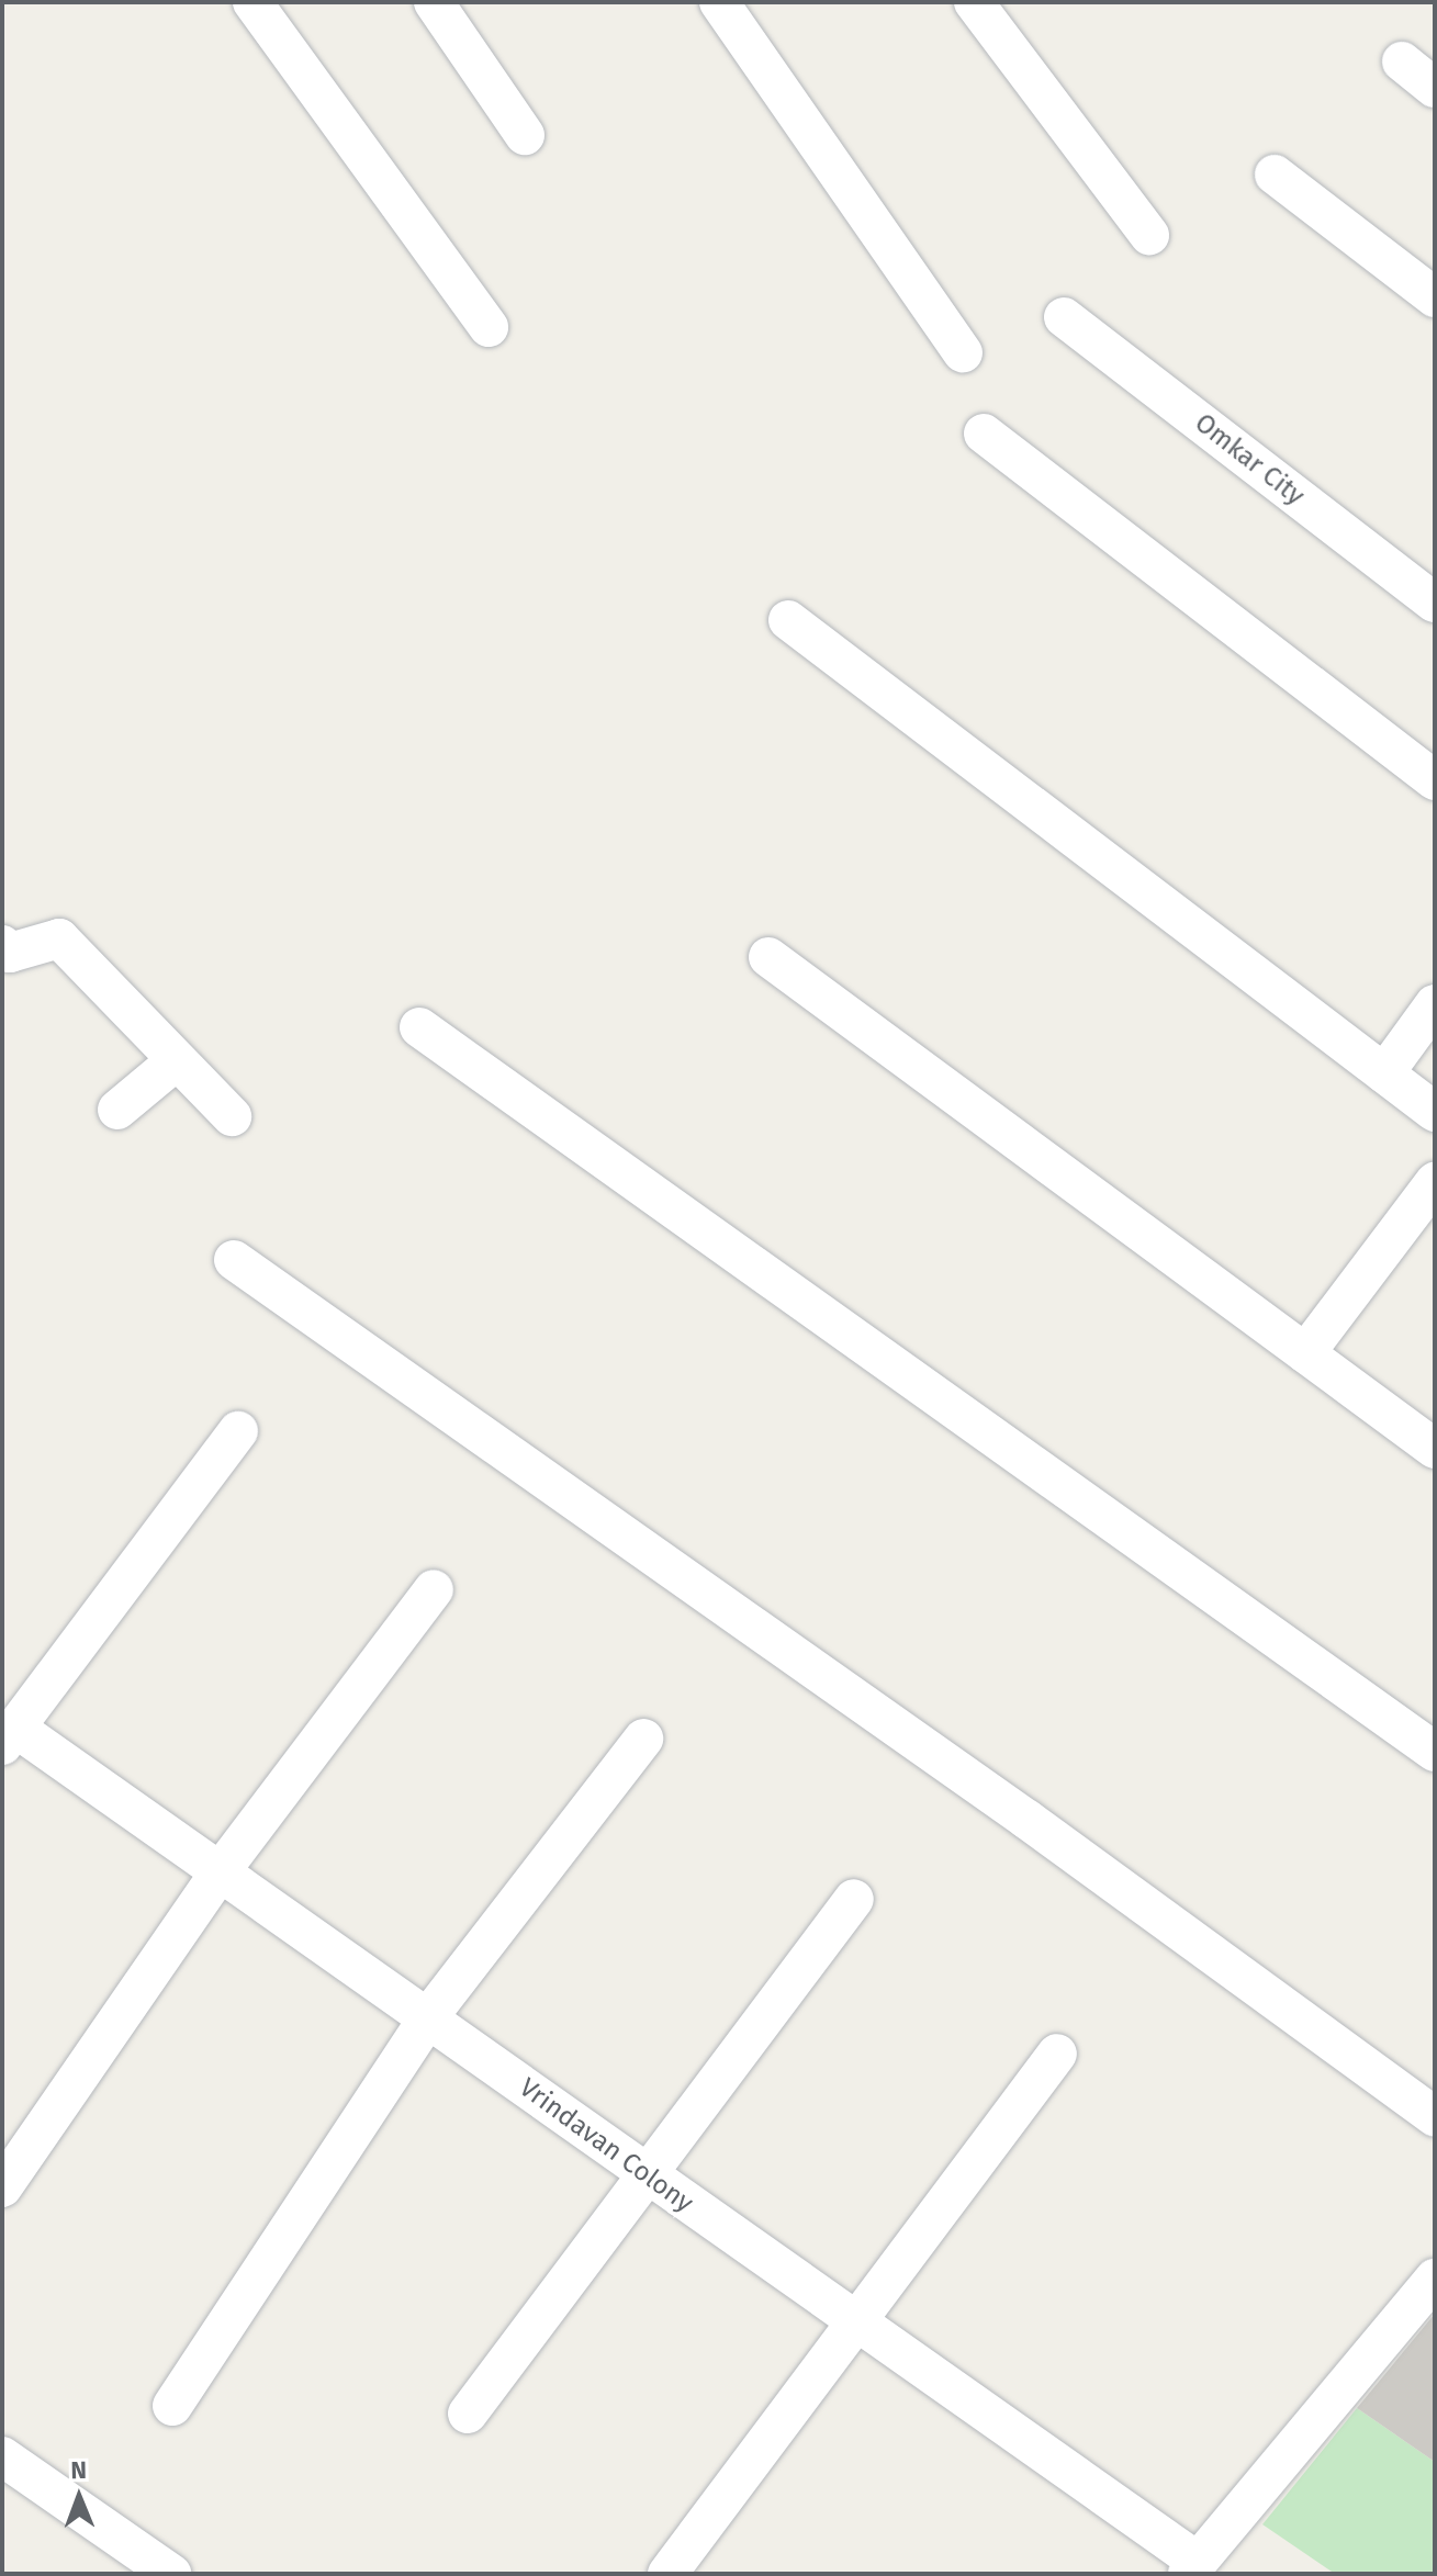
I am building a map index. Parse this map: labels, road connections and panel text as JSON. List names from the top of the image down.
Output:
{
  "streets": {
    "street": ["Omkar City", "Vrindavan Colony"]
  },
  "north": "top"
}
